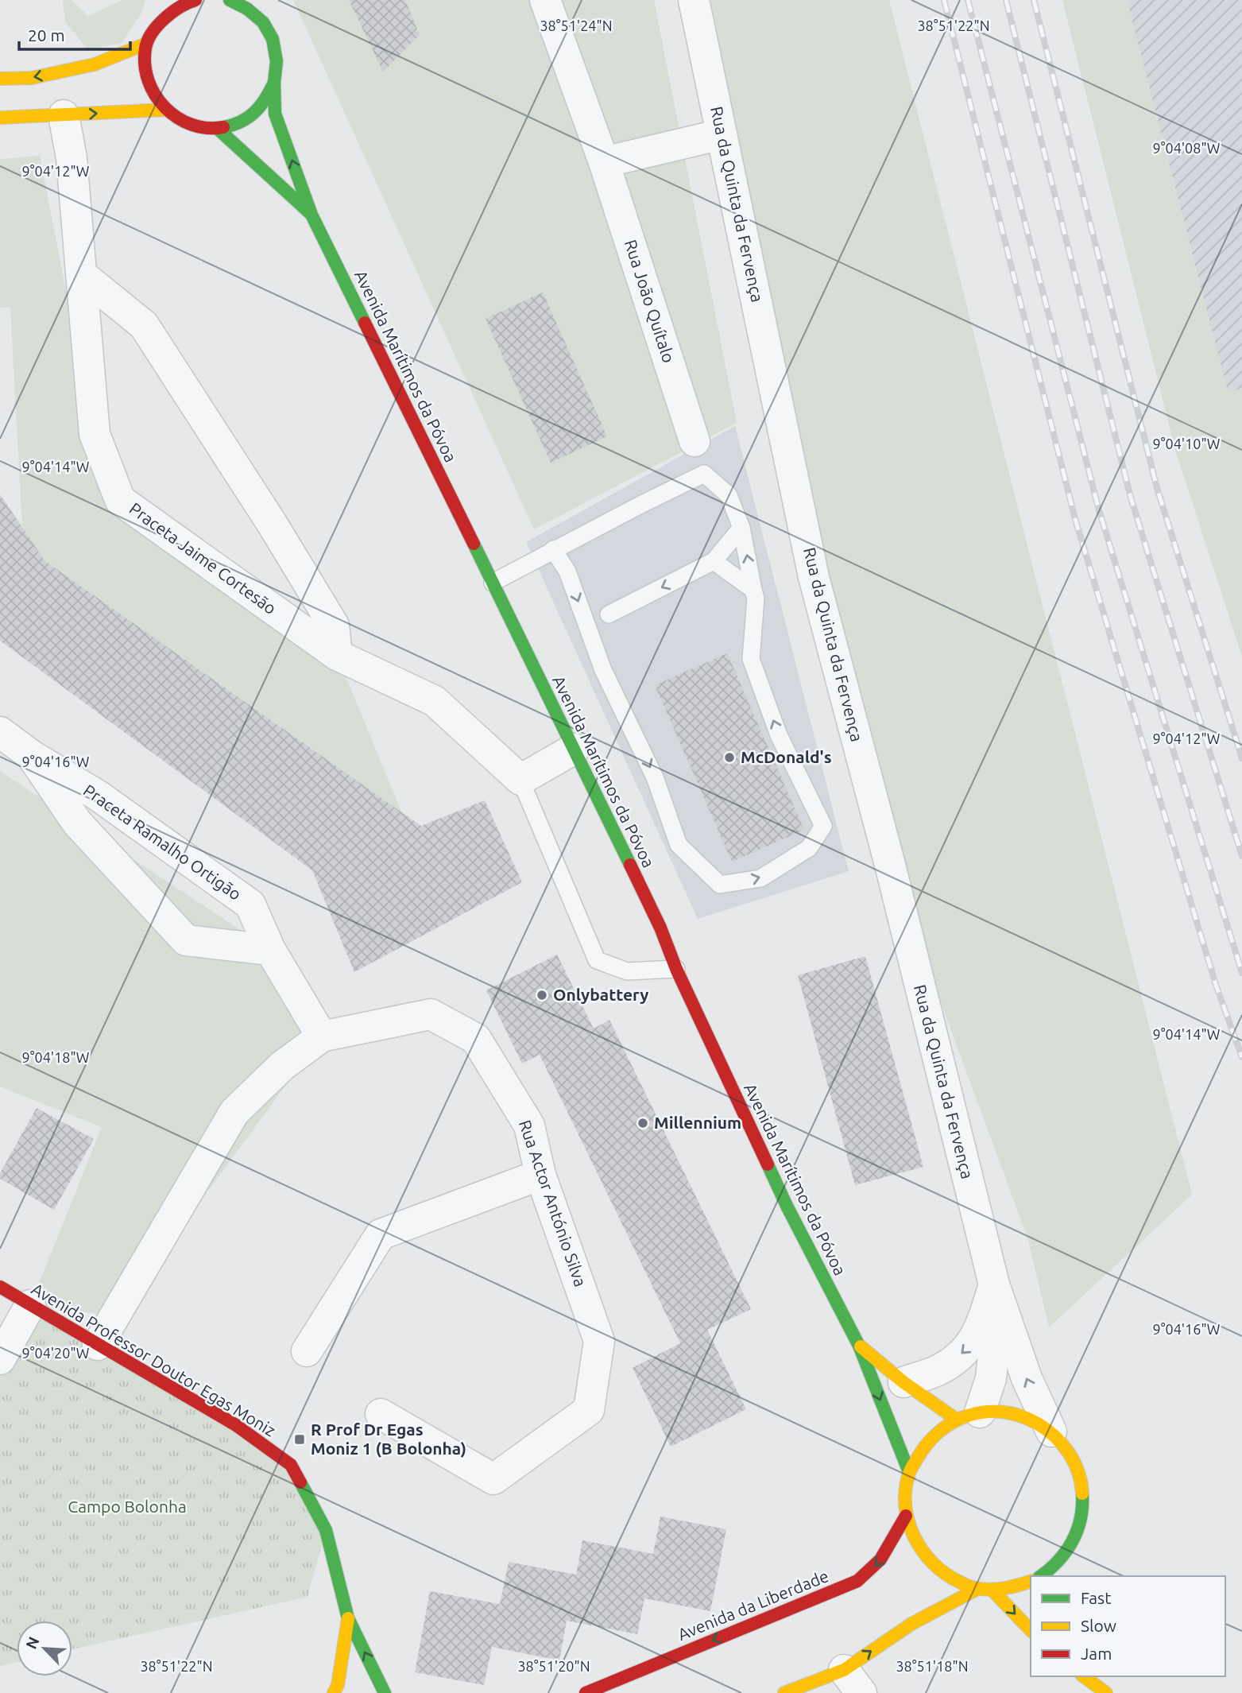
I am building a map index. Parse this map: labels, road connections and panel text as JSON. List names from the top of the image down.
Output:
{
  "streets": {
    "main road": ["Avenida Marítimos da Póvoa", "Avenida Professor Doutor Egas Moniz", "Avenida da Liberdade"],
    "street": [
      "Rua da Quinta da Fervença",
      "Rua João Quítalo",
      "Praceta Jaime Cortesão",
      "Praceta Ramalho Ortigão",
      "Rua Actor António Silva"
    ]
  },
  "crossings": [
    ["Rua da Quinta da Fervença", "Avenida Marítimos da Póvoa"],
    ["Praceta Ramalho Ortigão", "Rua Actor António Silva"],
    ["Rua Actor António Silva", "Avenida Professor Doutor Egas Moniz"]
  ],
  "parks": ["Campo Bolonha"],
  "places": {
    "other": ["McDonald's", "Onlybattery", "Millennium"],
    "transit": ["R Prof Dr Egas Moniz 1 (B Bolonha)"]
  },
  "legend": ["Fast", "Slow", "Jam"],
  "scale_bar": "20 m",
  "north": "top left",
  "coordinates": [
    "38°51'24\"N",
    "38°51'22\"N",
    "9°04'08\"W",
    "9°04'12\"W",
    "9°04'10\"W",
    "9°04'14\"W",
    "9°04'16\"W",
    "9°04'18\"W",
    "9°04'20\"W",
    "38°51'20\"N",
    "38°51'18\"N"
  ]
}
